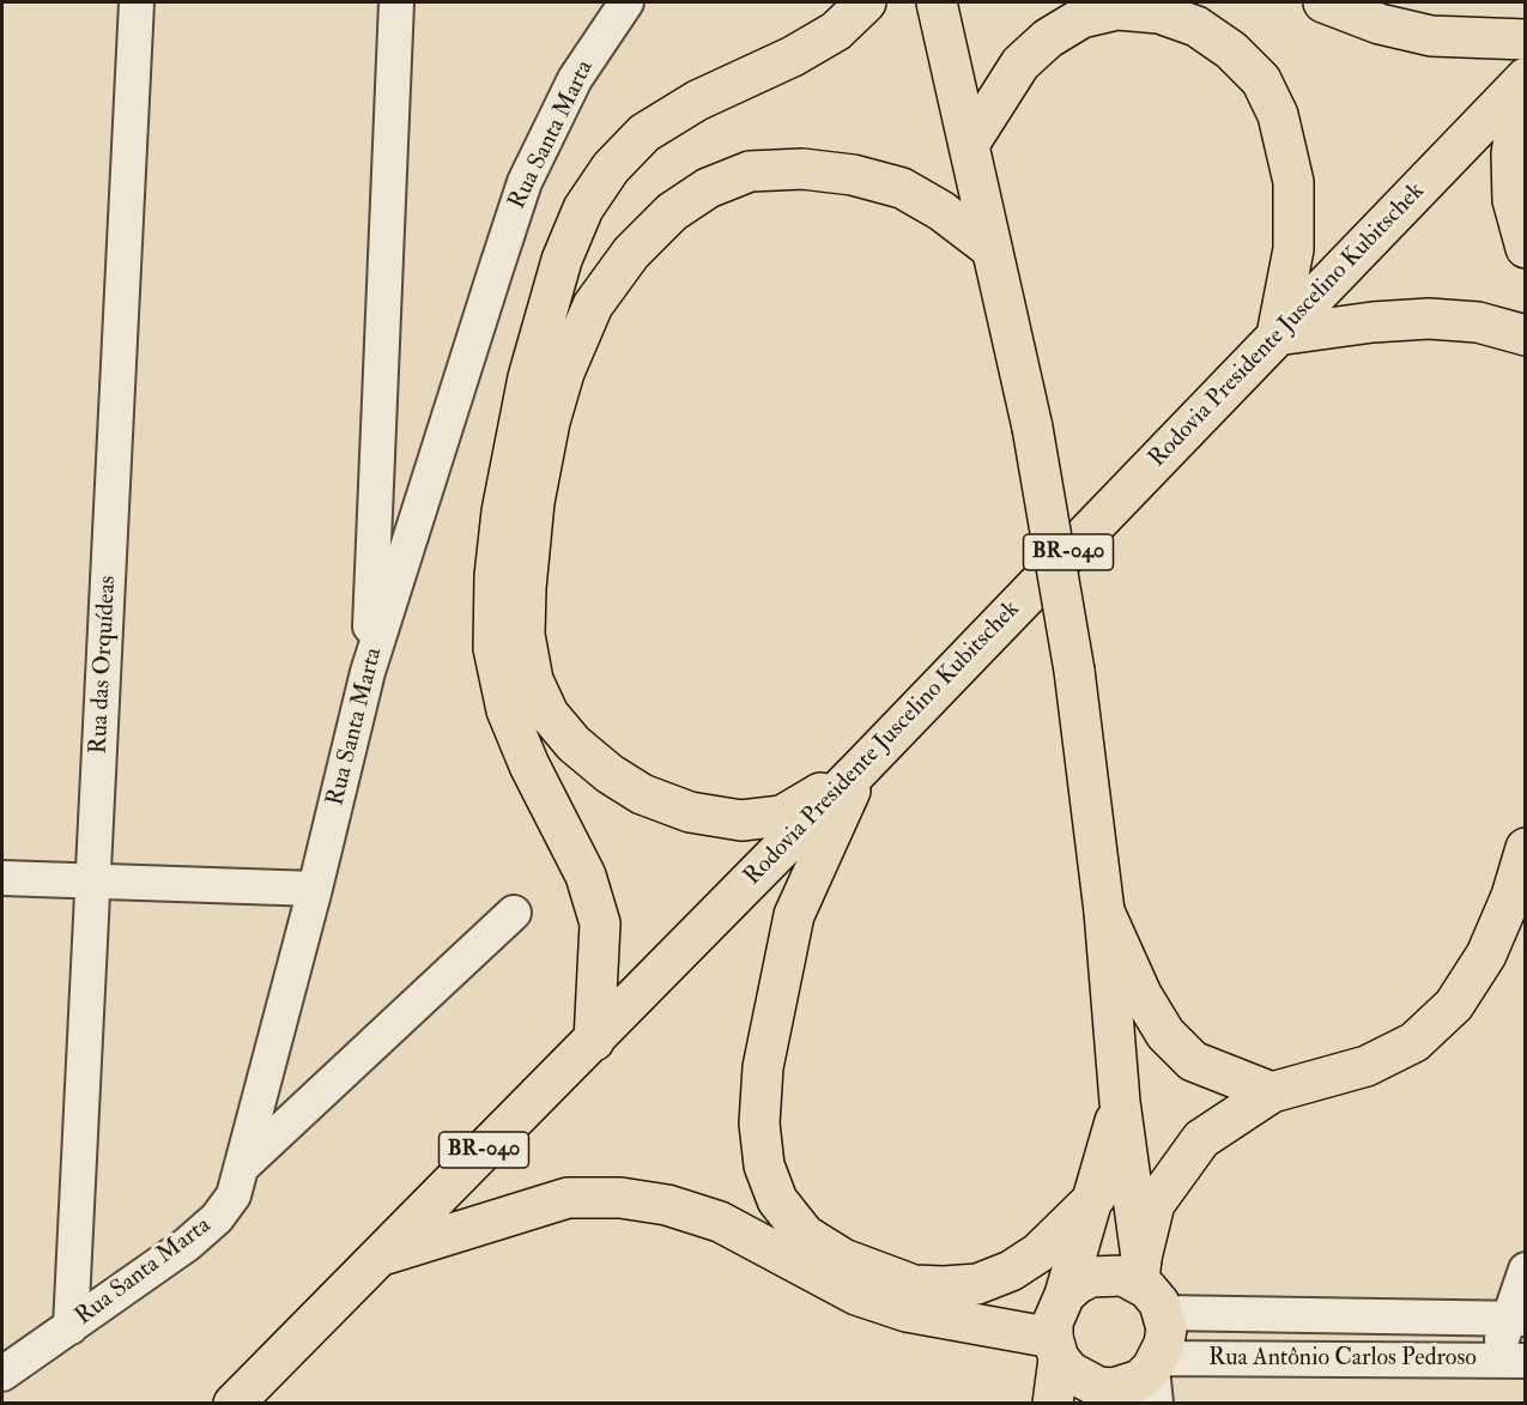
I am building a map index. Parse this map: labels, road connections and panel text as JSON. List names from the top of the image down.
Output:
{
  "streets": {
    "main road": ["Rodovia Presidente Juscelino Kubitschek", "BR-040"],
    "street": ["Rua Santa Marta", "Rua das Orquídeas", "Rua Antônio Carlos Pedroso"]
  },
  "crossings": [
    ["Rua Santa Marta", "Rua das Orquídeas"]
  ]
}
